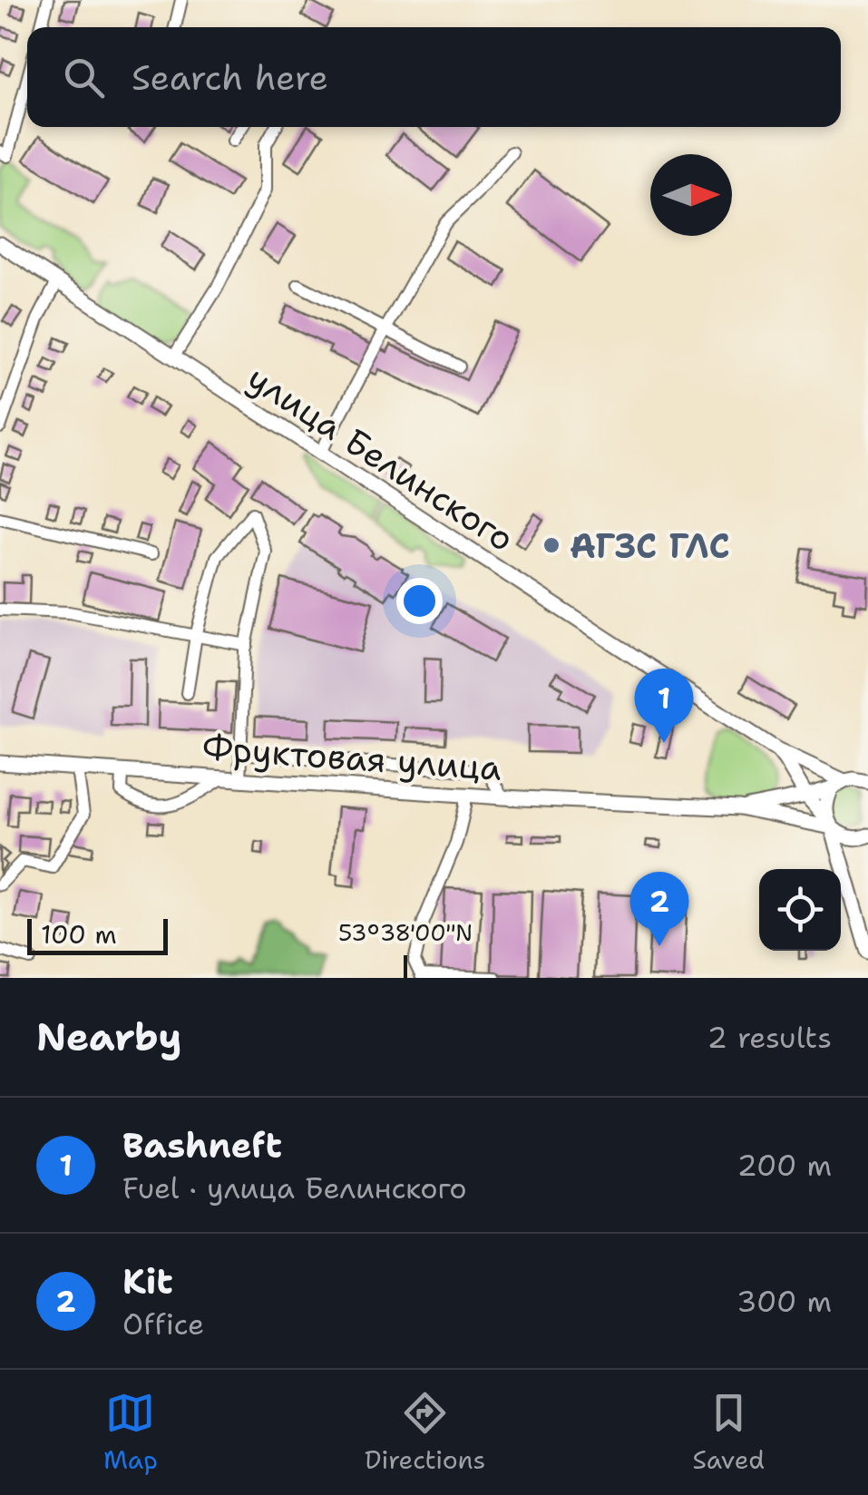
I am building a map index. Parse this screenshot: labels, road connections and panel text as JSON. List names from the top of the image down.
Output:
{
  "streets": {
    "main road": ["улица Белинского", "Фруктовая улица"]
  },
  "places": ["АГЗС ГЛС"],
  "scale_bar": "100 m",
  "north": "right",
  "page": {
    "search": "Search here",
    "pins": ["1", "2"],
    "scale": "100 m",
    "heading": ["Nearby", "2 results"],
    "list": [
      {
        "mark": "1",
        "name": "Bashneft",
        "note": "Fuel · улица Белинского",
        "value": "200 m"
      },
      {
        "mark": "2",
        "name": "Kit",
        "note": "Office",
        "value": "300 m"
      }
    ],
    "nav": ["Map", "Directions", "Saved"]
  },
  "coordinates": ["53°38'00\"N"]
}
